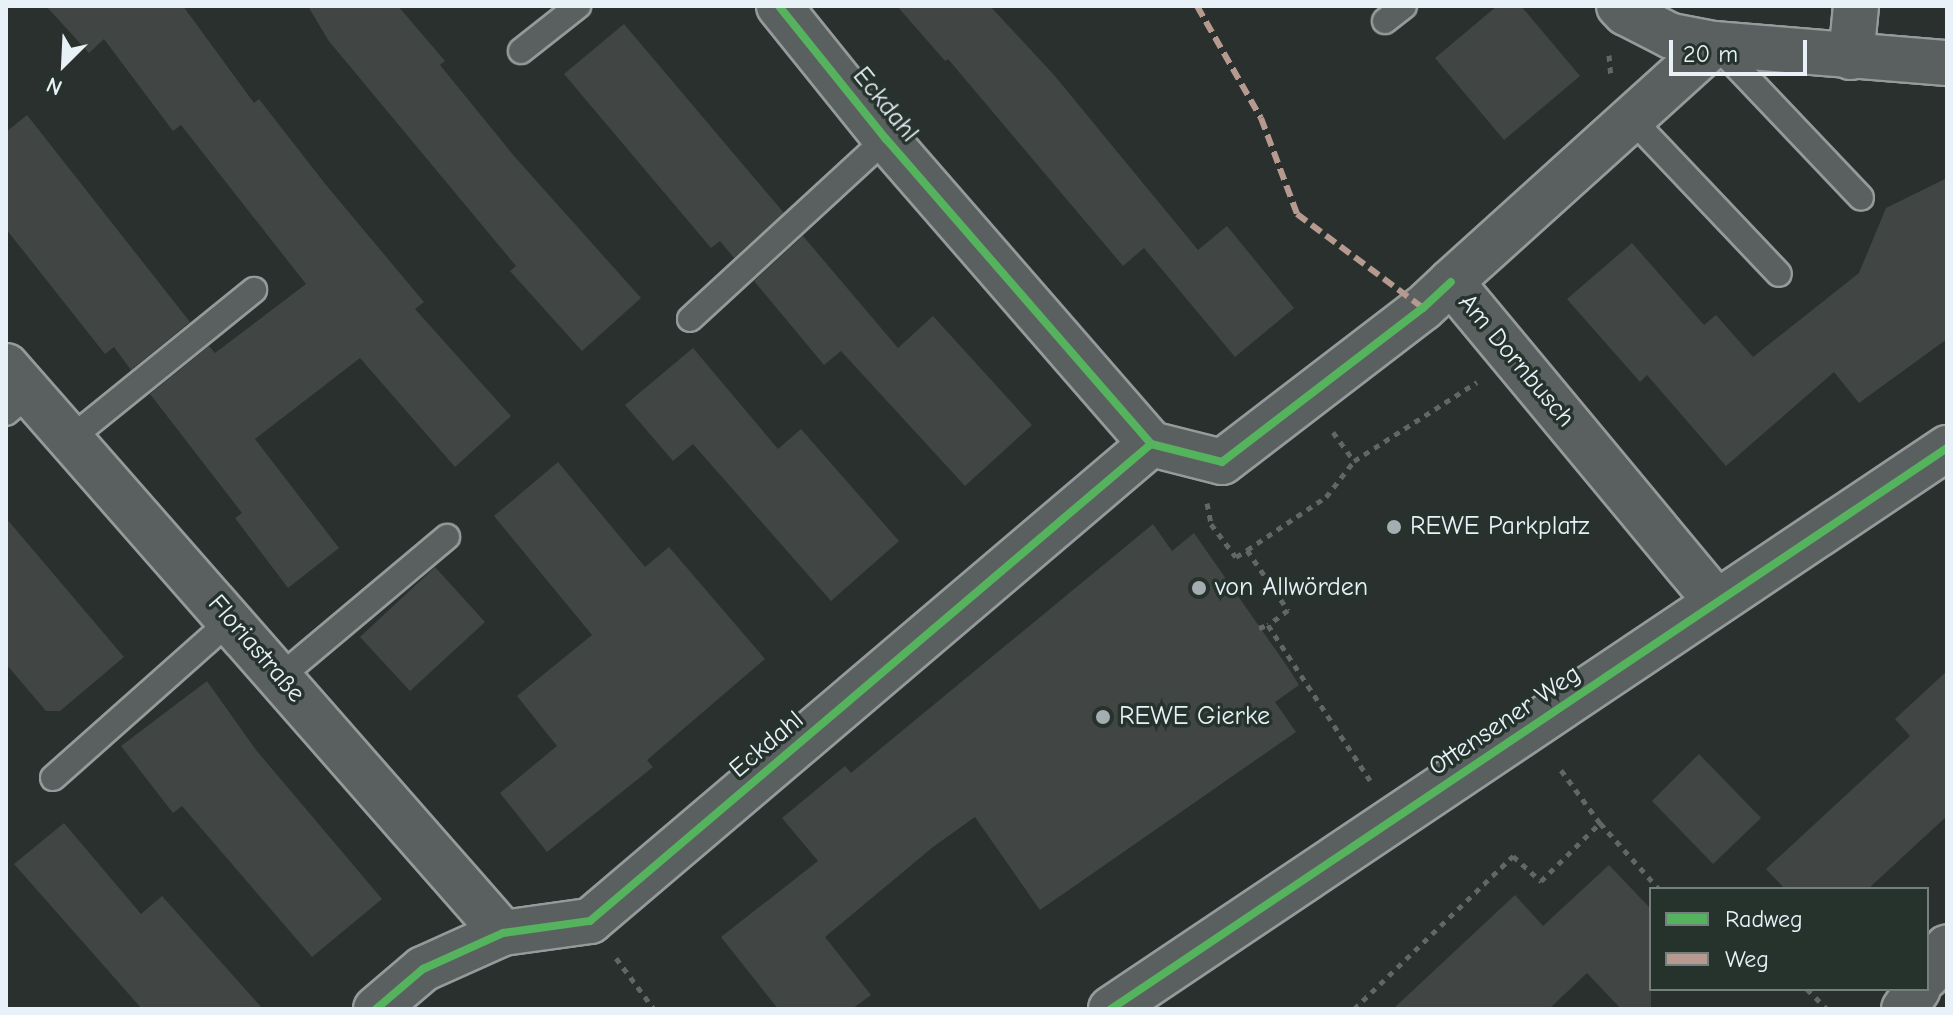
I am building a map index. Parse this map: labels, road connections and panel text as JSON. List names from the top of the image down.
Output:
{
  "streets": {
    "street": [
      "Eckdahl",
      "Am Dornbusch",
      "Floriastraße",
      "Ottensener Weg"
    ]
  },
  "crossings": [
    ["Am Dornbusch", "Ottensener Weg"]
  ],
  "places": ["REWE Parkplatz", "von Allwörden", "REWE Gierke"],
  "legend": ["Radweg", "Weg"],
  "scale_bar": "20 m",
  "north": "bottom left"
}
